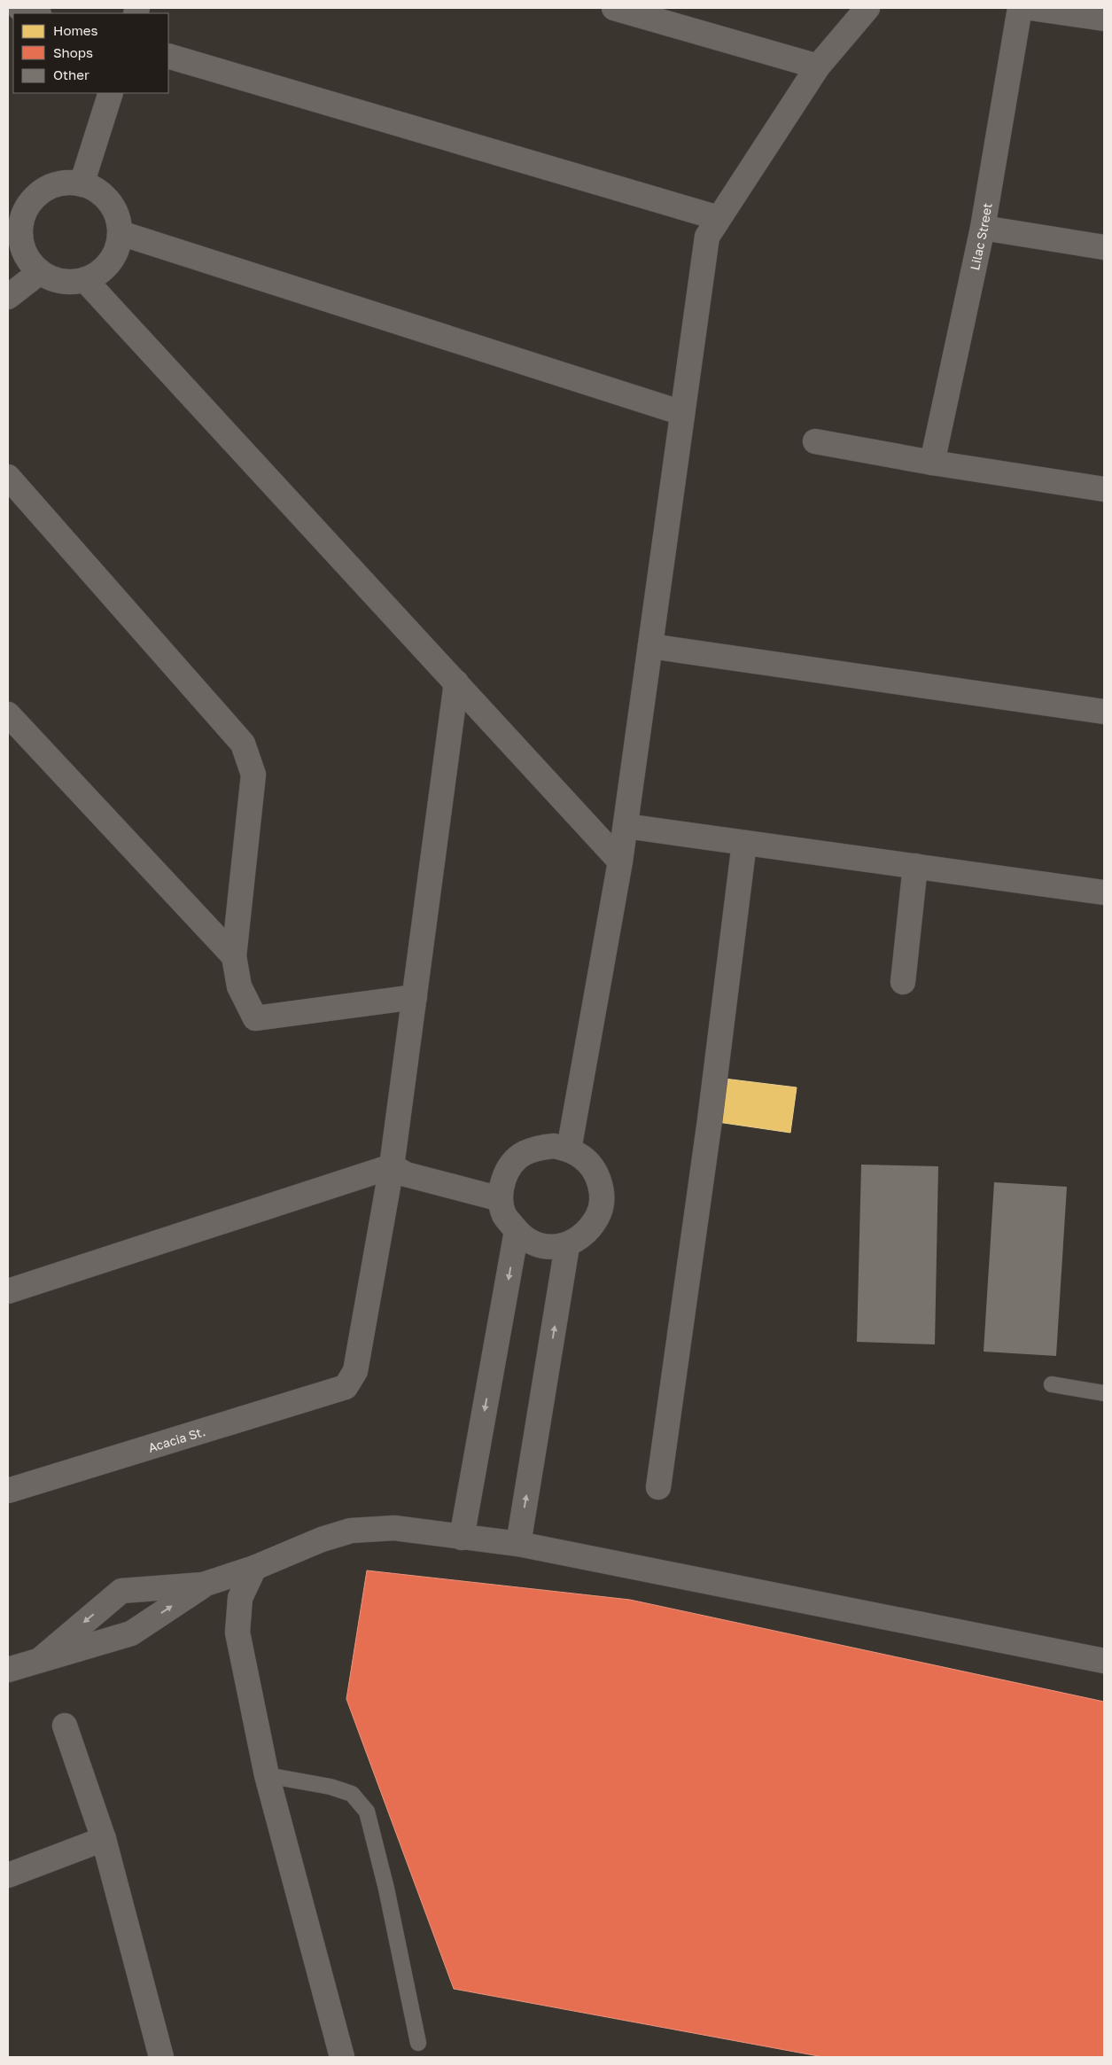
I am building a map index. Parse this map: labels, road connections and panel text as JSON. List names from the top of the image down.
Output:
{
  "streets": {
    "street": ["Lilac Street", "Acacia St."]
  },
  "legend": ["Homes", "Shops", "Other"]
}
